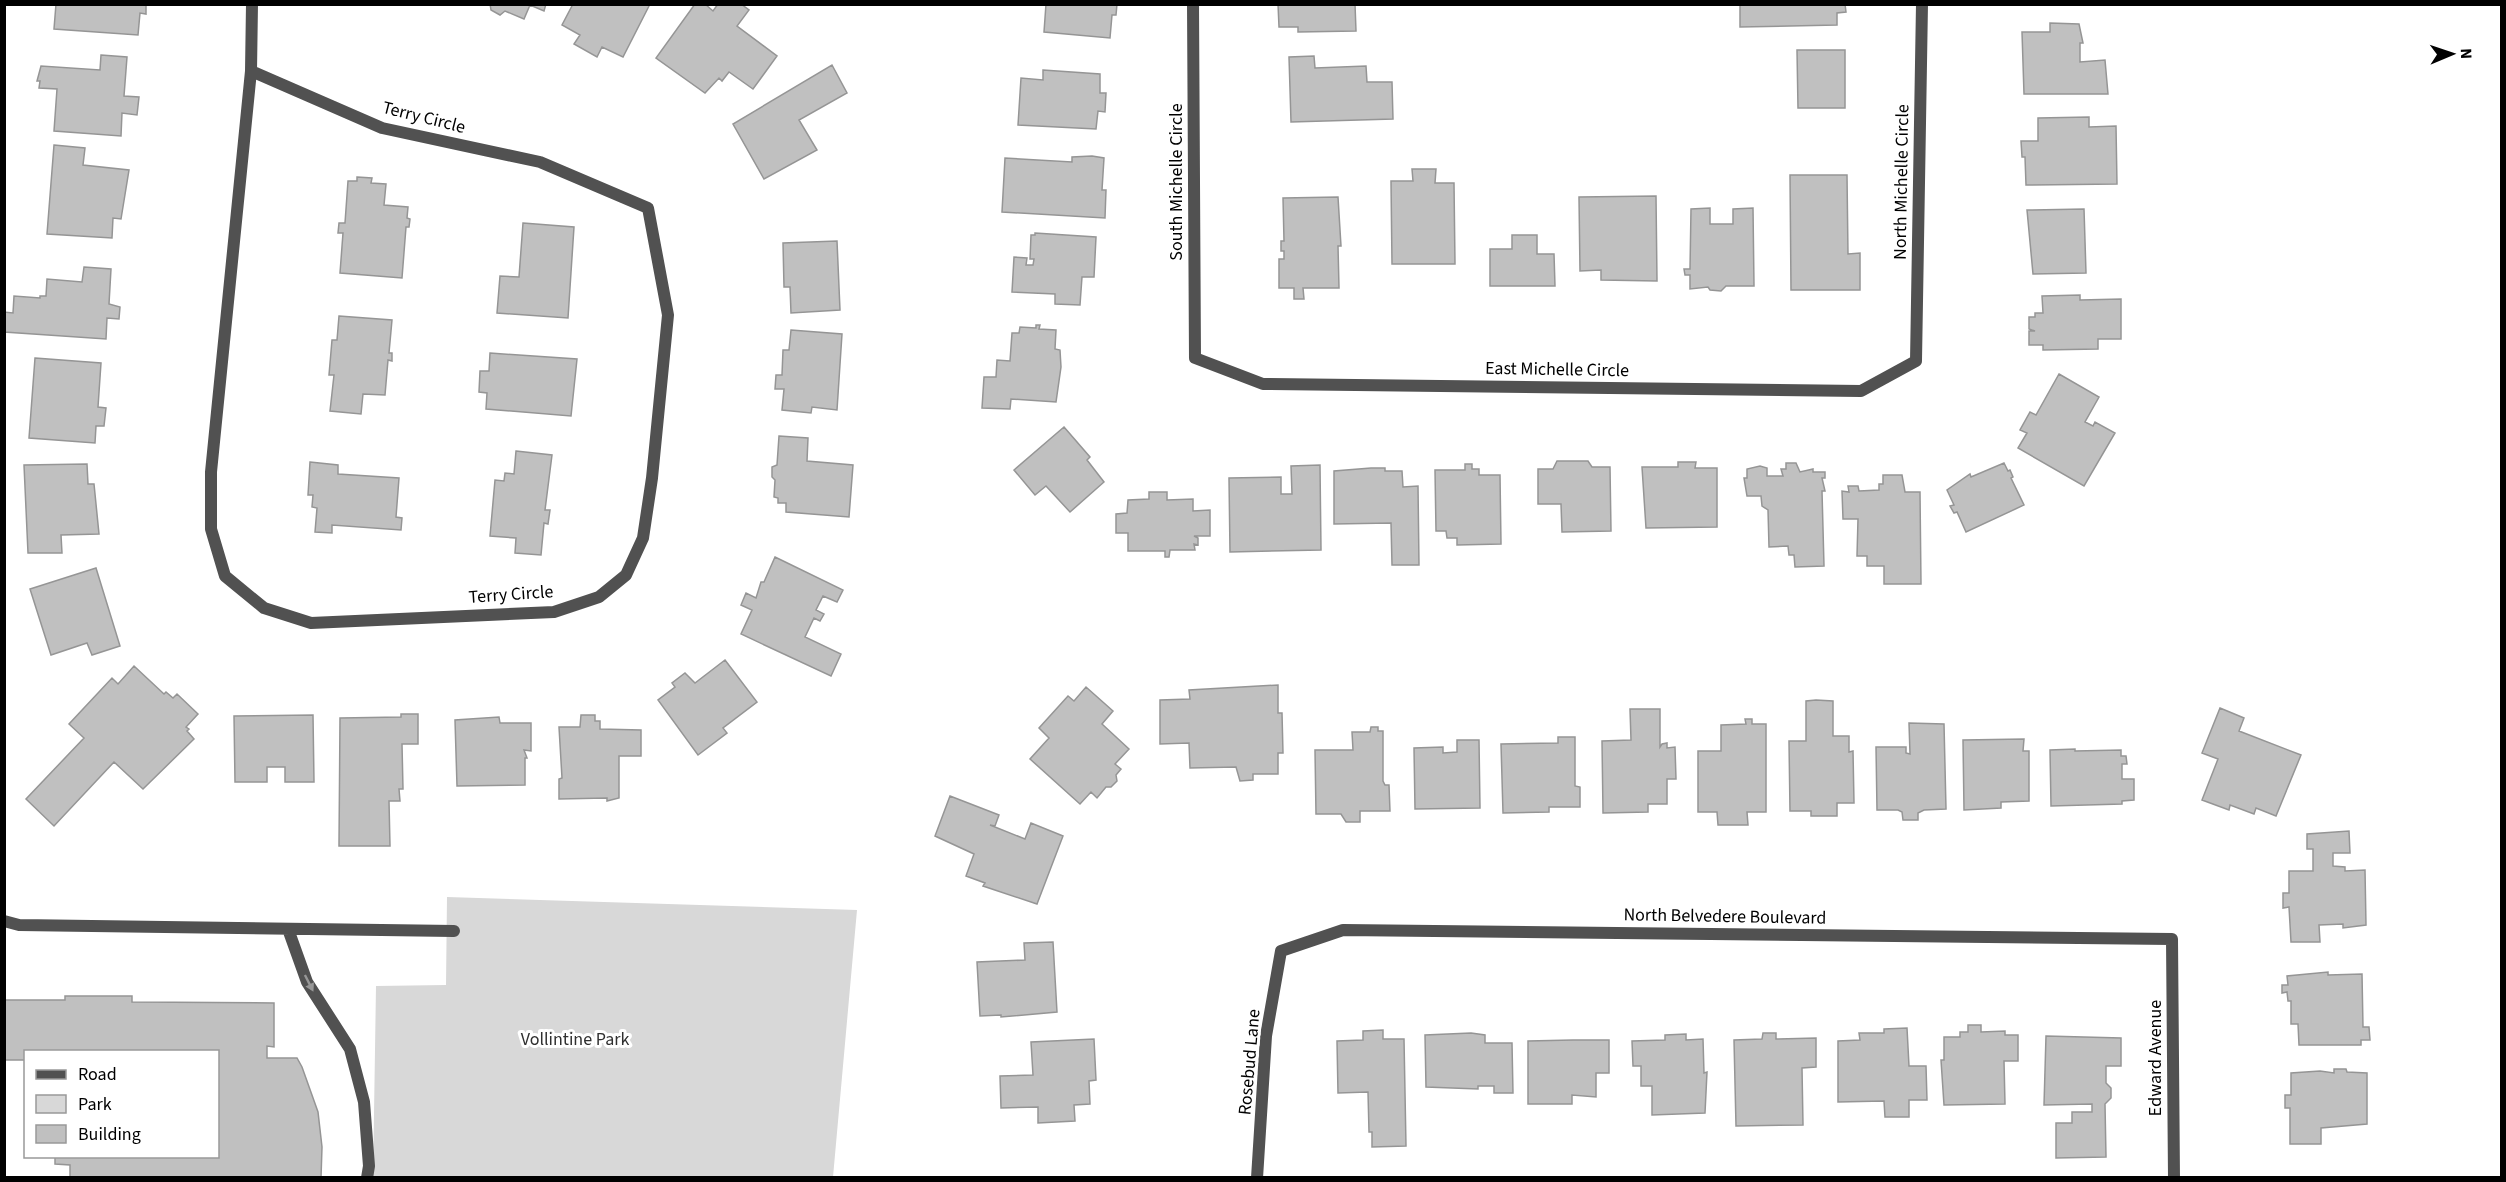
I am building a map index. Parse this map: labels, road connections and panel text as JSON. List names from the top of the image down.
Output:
{
  "streets": {
    "street": [
      "Terry Circle",
      "South Michelle Circle",
      "North Michelle Circle",
      "East Michelle Circle",
      "North Belvedere Boulevard",
      "Edward Avenue",
      "Rosebud Lane"
    ]
  },
  "crossings": [
    ["South Michelle Circle", "East Michelle Circle"],
    ["North Michelle Circle", "East Michelle Circle"],
    ["North Belvedere Boulevard", "Edward Avenue"],
    ["North Belvedere Boulevard", "Rosebud Lane"]
  ],
  "parks": ["Vollintine Park"],
  "legend": ["Road", "Park", "Building"],
  "north": "right"
}
